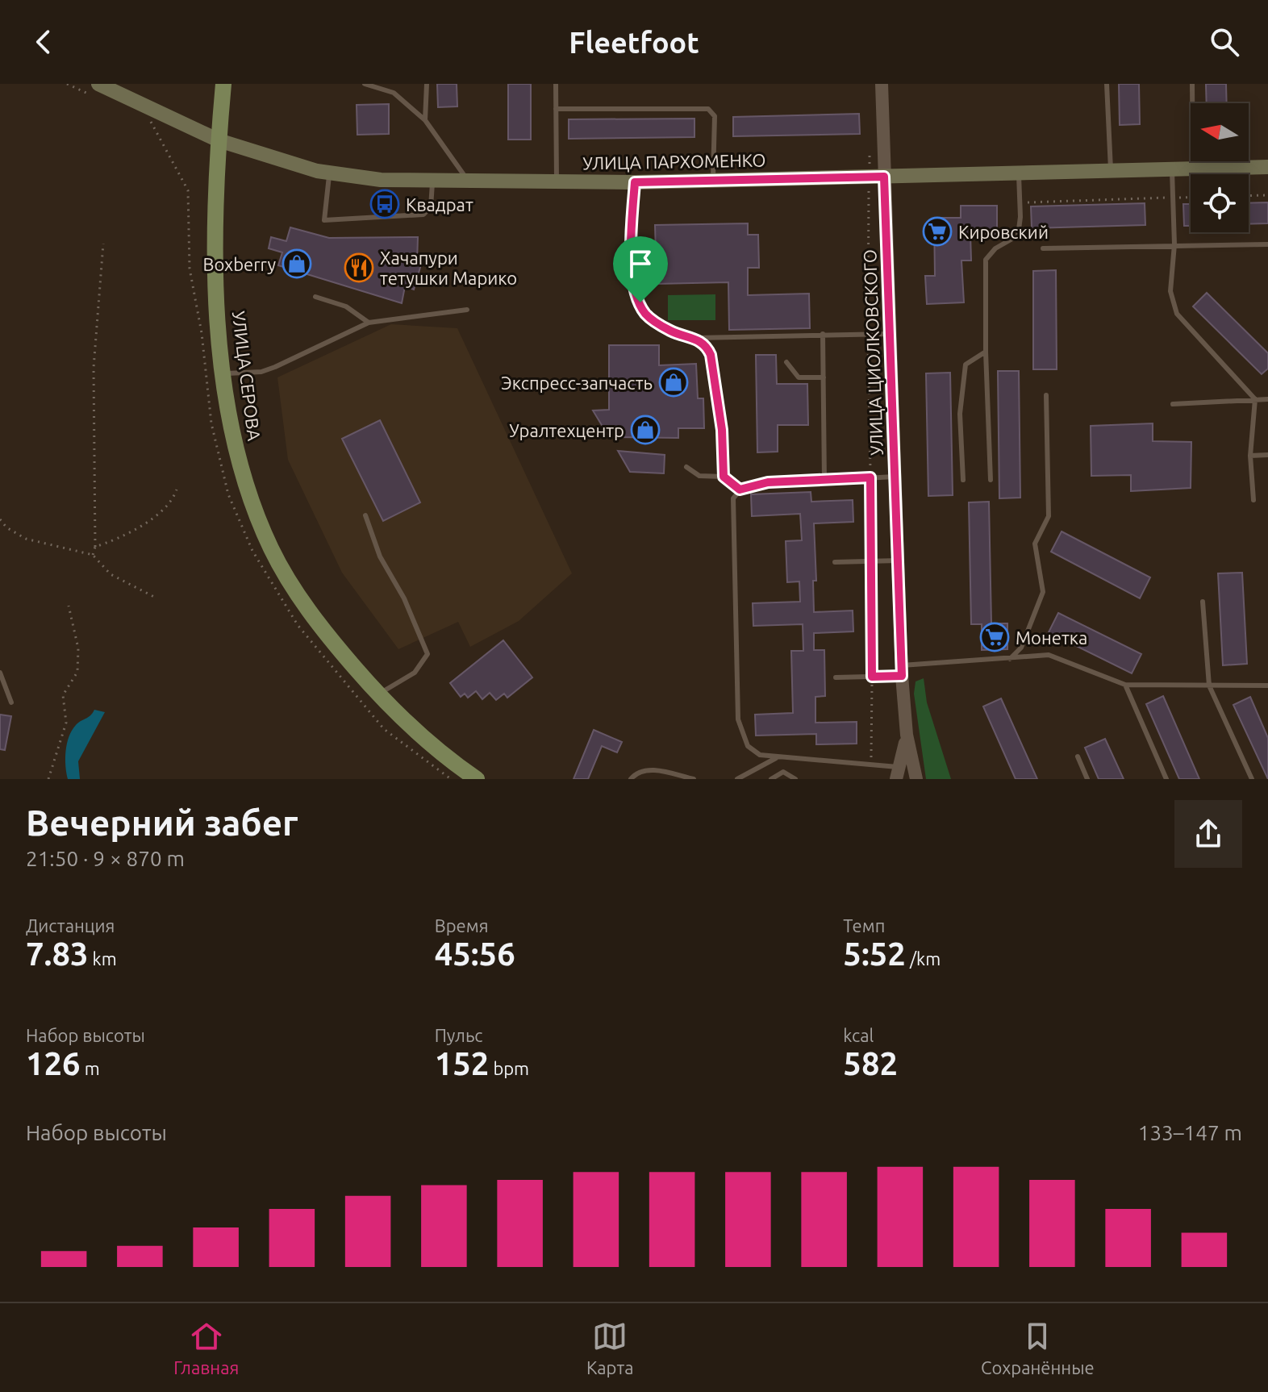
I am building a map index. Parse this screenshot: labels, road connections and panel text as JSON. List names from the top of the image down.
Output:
{
  "streets": {
    "main road": ["УЛИЦА ПАРХОМЕНКО", "УЛИЦА СЕРОВА"],
    "street": ["УЛИЦА ЦИОЛКОВСКОГО"]
  },
  "crossings": [
    ["УЛИЦА ПАРХОМЕНКО", "УЛИЦА ЦИОЛКОВСКОГО"],
    ["УЛИЦА ПАРХОМЕНКО", "УЛИЦА СЕРОВА"]
  ],
  "places": {
    "bus stop": ["Квадрат"],
    "supermarket": ["Кировский", "Монетка"],
    "shop": ["Boxberry", "Экспресс-запчасть", "Уралтехцентр"],
    "restaurant": ["Хачапури тетушки Марико"]
  },
  "north": "left",
  "page": {
    "header": "Fleetfoot",
    "heading": ["Вечерний забег", "21:50 · 9 × 870 m"],
    "stats": [
      ["Дистанция", "7.83 km"],
      ["Время", "45:56"],
      ["Темп", "5:52 /km"],
      ["Набор высоты", "126 m"],
      ["Пульс", "152 bpm"],
      ["kcal", "582"]
    ],
    "chart": ["Набор высоты", "133–147 m"],
    "tabs": ["Главная", "Карта", "Сохранённые"]
  }
}
